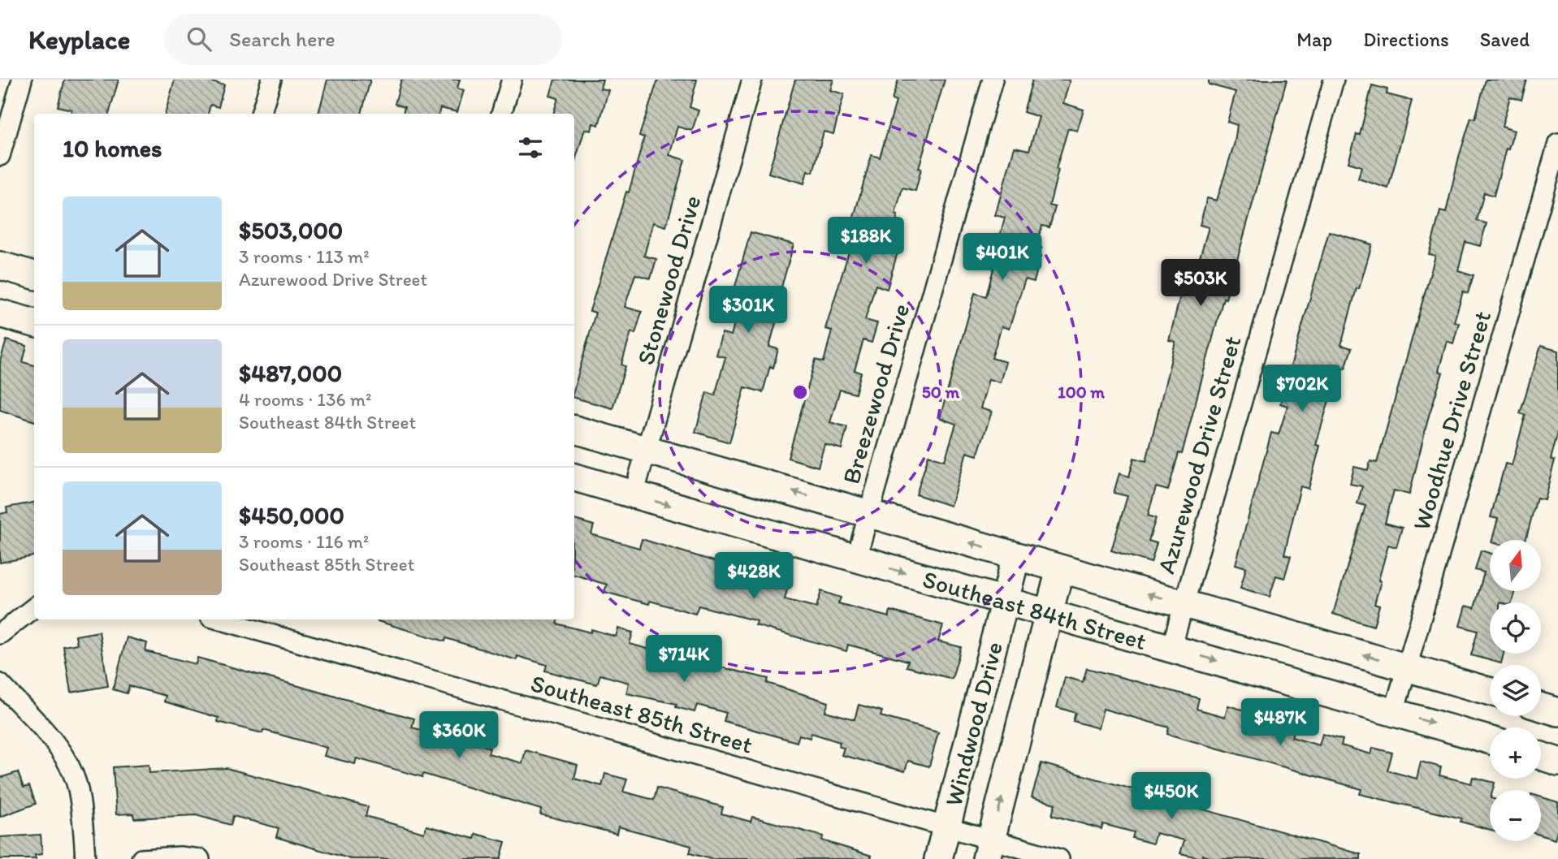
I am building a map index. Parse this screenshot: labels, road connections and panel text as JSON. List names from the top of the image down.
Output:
{
  "streets": {
    "street": [
      "Stonewood Drive",
      "Breezewood Drive",
      "Woodhue Drive Street",
      "Azurewood Drive Street",
      "Southeast 84th Street",
      "Southeast 85th Street",
      "Windwood Drive"
    ]
  },
  "crossings": [
    ["Stonewood Drive", "Southeast 84th Street"],
    ["Breezewood Drive", "Southeast 84th Street"],
    ["Woodhue Drive Street", "Southeast 84th Street"],
    ["Azurewood Drive Street", "Southeast 84th Street"],
    ["Southeast 84th Street", "Windwood Drive"],
    ["Southeast 85th Street", "Windwood Drive"]
  ],
  "north": "top",
  "page": {
    "header": "Keyplace",
    "search": "Search here",
    "nav": ["Map", "Directions", "Saved"],
    "heading": "10 homes",
    "list": [
      {
        "name": "$503,000",
        "note": "3 rooms · 113 m² · Azurewood Drive Street"
      },
      {
        "name": "$487,000",
        "note": "4 rooms · 136 m² · Southeast 84th Street"
      },
      {
        "name": "$450,000",
        "note": "3 rooms · 116 m² · Southeast 85th Street"
      }
    ],
    "price": [
      "$188K",
      "$401K",
      "$503K",
      "$301K",
      "$702K",
      "$428K",
      "$714K",
      "$487K",
      "$360K",
      "$450K"
    ],
    "map_buttons": ["+", "−"]
  },
  "rings": ["50 m", "100 m"]
}
